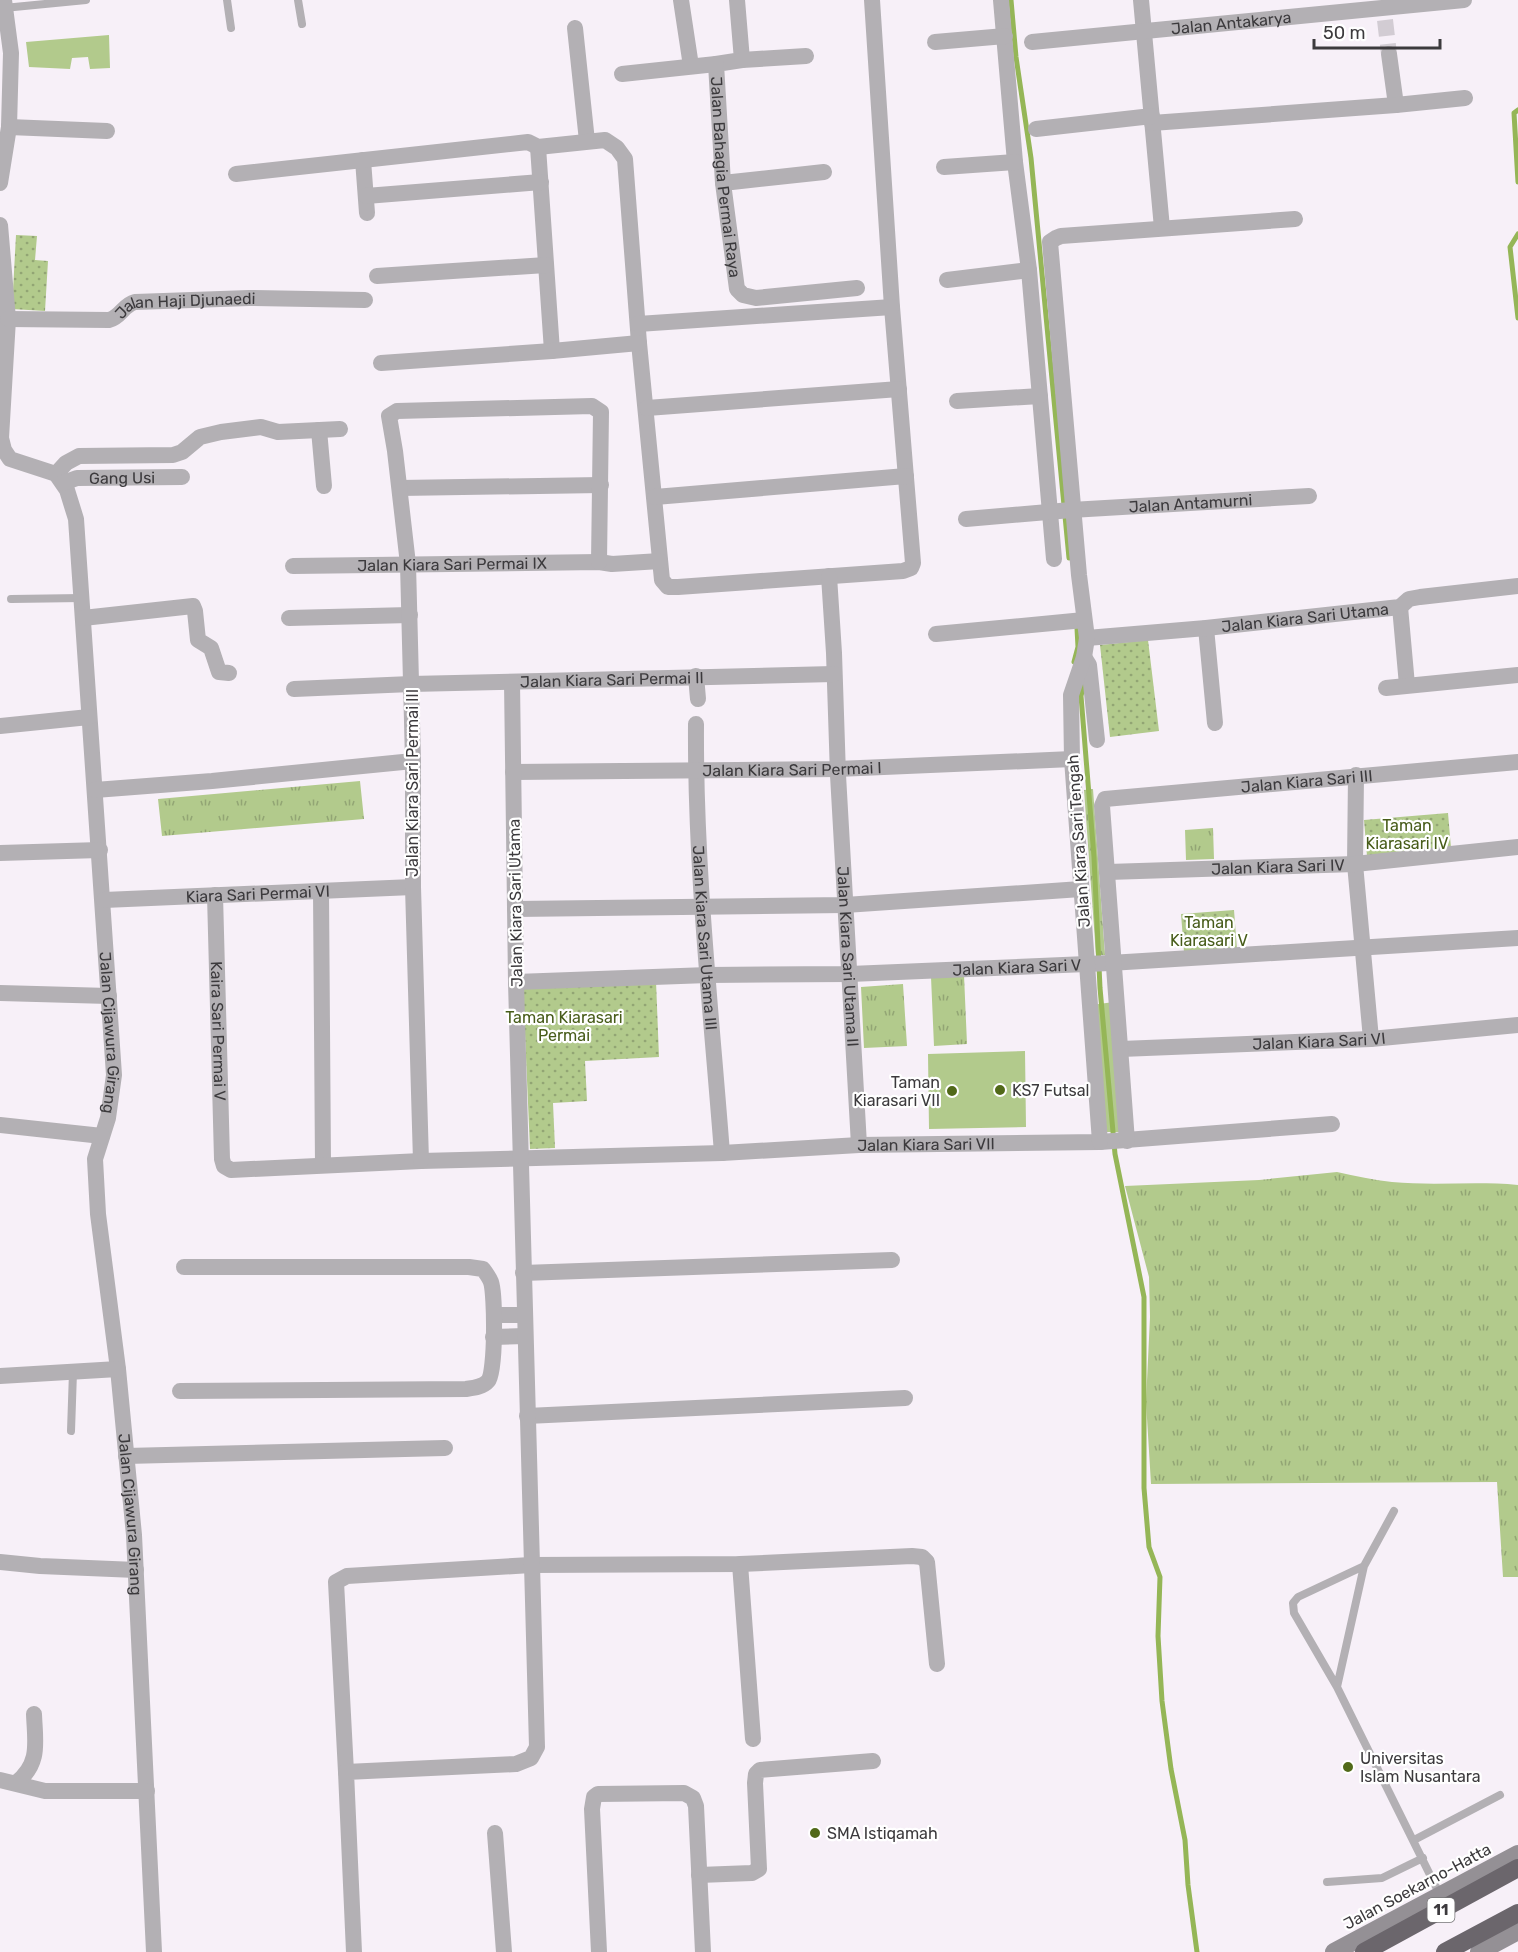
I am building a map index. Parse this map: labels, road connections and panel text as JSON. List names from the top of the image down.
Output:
{
  "streets": {
    "highway": ["Jalan Soekarno-Hatta", "11"],
    "street": [
      "Jalan Antakarya",
      "Jalan Bahagia Permai Raya",
      "Jalan Haji Djunaedi",
      "Gang Usi",
      "Jalan Antamurni",
      "Jalan Kiara Sari Permai IX",
      "Jalan Kiara Sari Utama",
      "Jalan Kiara Sari Permai II",
      "Jalan Kiara Sari Permai I",
      "Jalan Kiara Sari III",
      "Jalan Kiara Sari Permai III",
      "Jalan Kiara Sari Tengah",
      "Jalan Kiara Sari IV",
      "Kiara Sari Permai VI",
      "Jalan Kiara Sari Utama III",
      "Jalan Kiara Sari Utama II",
      "Jalan Kiara Sari V",
      "Kaira Sari Permai V",
      "Jalan Cijawura Girang",
      "Jalan Kiara Sari VI",
      "Jalan Kiara Sari VII"
    ]
  },
  "crossings": [
    ["Gang Usi", "Jalan Cijawura Girang"],
    ["Jalan Antamurni", "Jalan Kiara Sari Tengah"],
    ["Jalan Kiara Sari Permai IX", "Jalan Kiara Sari Permai III"],
    ["Jalan Kiara Sari Utama", "Jalan Kiara Sari Permai II"],
    ["Jalan Kiara Sari Utama", "Jalan Kiara Sari Permai I"],
    ["Jalan Kiara Sari Utama", "Jalan Kiara Sari Tengah"],
    ["Jalan Kiara Sari Utama", "Jalan Kiara Sari V"],
    ["Jalan Kiara Sari Utama", "Jalan Kiara Sari VII"],
    ["Jalan Kiara Sari Permai II", "Jalan Kiara Sari Permai III"],
    ["Jalan Kiara Sari Permai I", "Jalan Kiara Sari Tengah"],
    ["Jalan Kiara Sari Permai I", "Jalan Kiara Sari Utama III"],
    ["Jalan Kiara Sari Permai I", "Jalan Kiara Sari Utama II"],
    ["Jalan Kiara Sari III", "Jalan Kiara Sari Tengah"],
    ["Jalan Kiara Sari Permai III", "Kiara Sari Permai VI"],
    ["Jalan Kiara Sari Permai III", "Jalan Kiara Sari VII"],
    ["Jalan Kiara Sari Tengah", "Jalan Kiara Sari IV"],
    ["Jalan Kiara Sari Tengah", "Jalan Kiara Sari V"],
    ["Jalan Kiara Sari Tengah", "Jalan Kiara Sari VI"],
    ["Jalan Kiara Sari Tengah", "Jalan Kiara Sari VII"],
    ["Kiara Sari Permai VI", "Kaira Sari Permai V"],
    ["Kiara Sari Permai VI", "Jalan Cijawura Girang"],
    ["Jalan Kiara Sari Utama III", "Jalan Kiara Sari V"],
    ["Jalan Kiara Sari Utama III", "Jalan Kiara Sari VII"],
    ["Jalan Kiara Sari Utama II", "Jalan Kiara Sari V"],
    ["Jalan Kiara Sari Utama II", "Jalan Kiara Sari VII"],
    ["Kaira Sari Permai V", "Jalan Kiara Sari VII"]
  ],
  "parks": ["Taman Kiarasari IV", "Taman Kiarasari V", "Taman Kiarasari Permai"],
  "places": [
    "KS7 Futsal",
    "Taman Kiarasari VII",
    "Universitas Islam Nusantara",
    "SMA Istiqamah"
  ],
  "scale_bar": "50 m"
}
